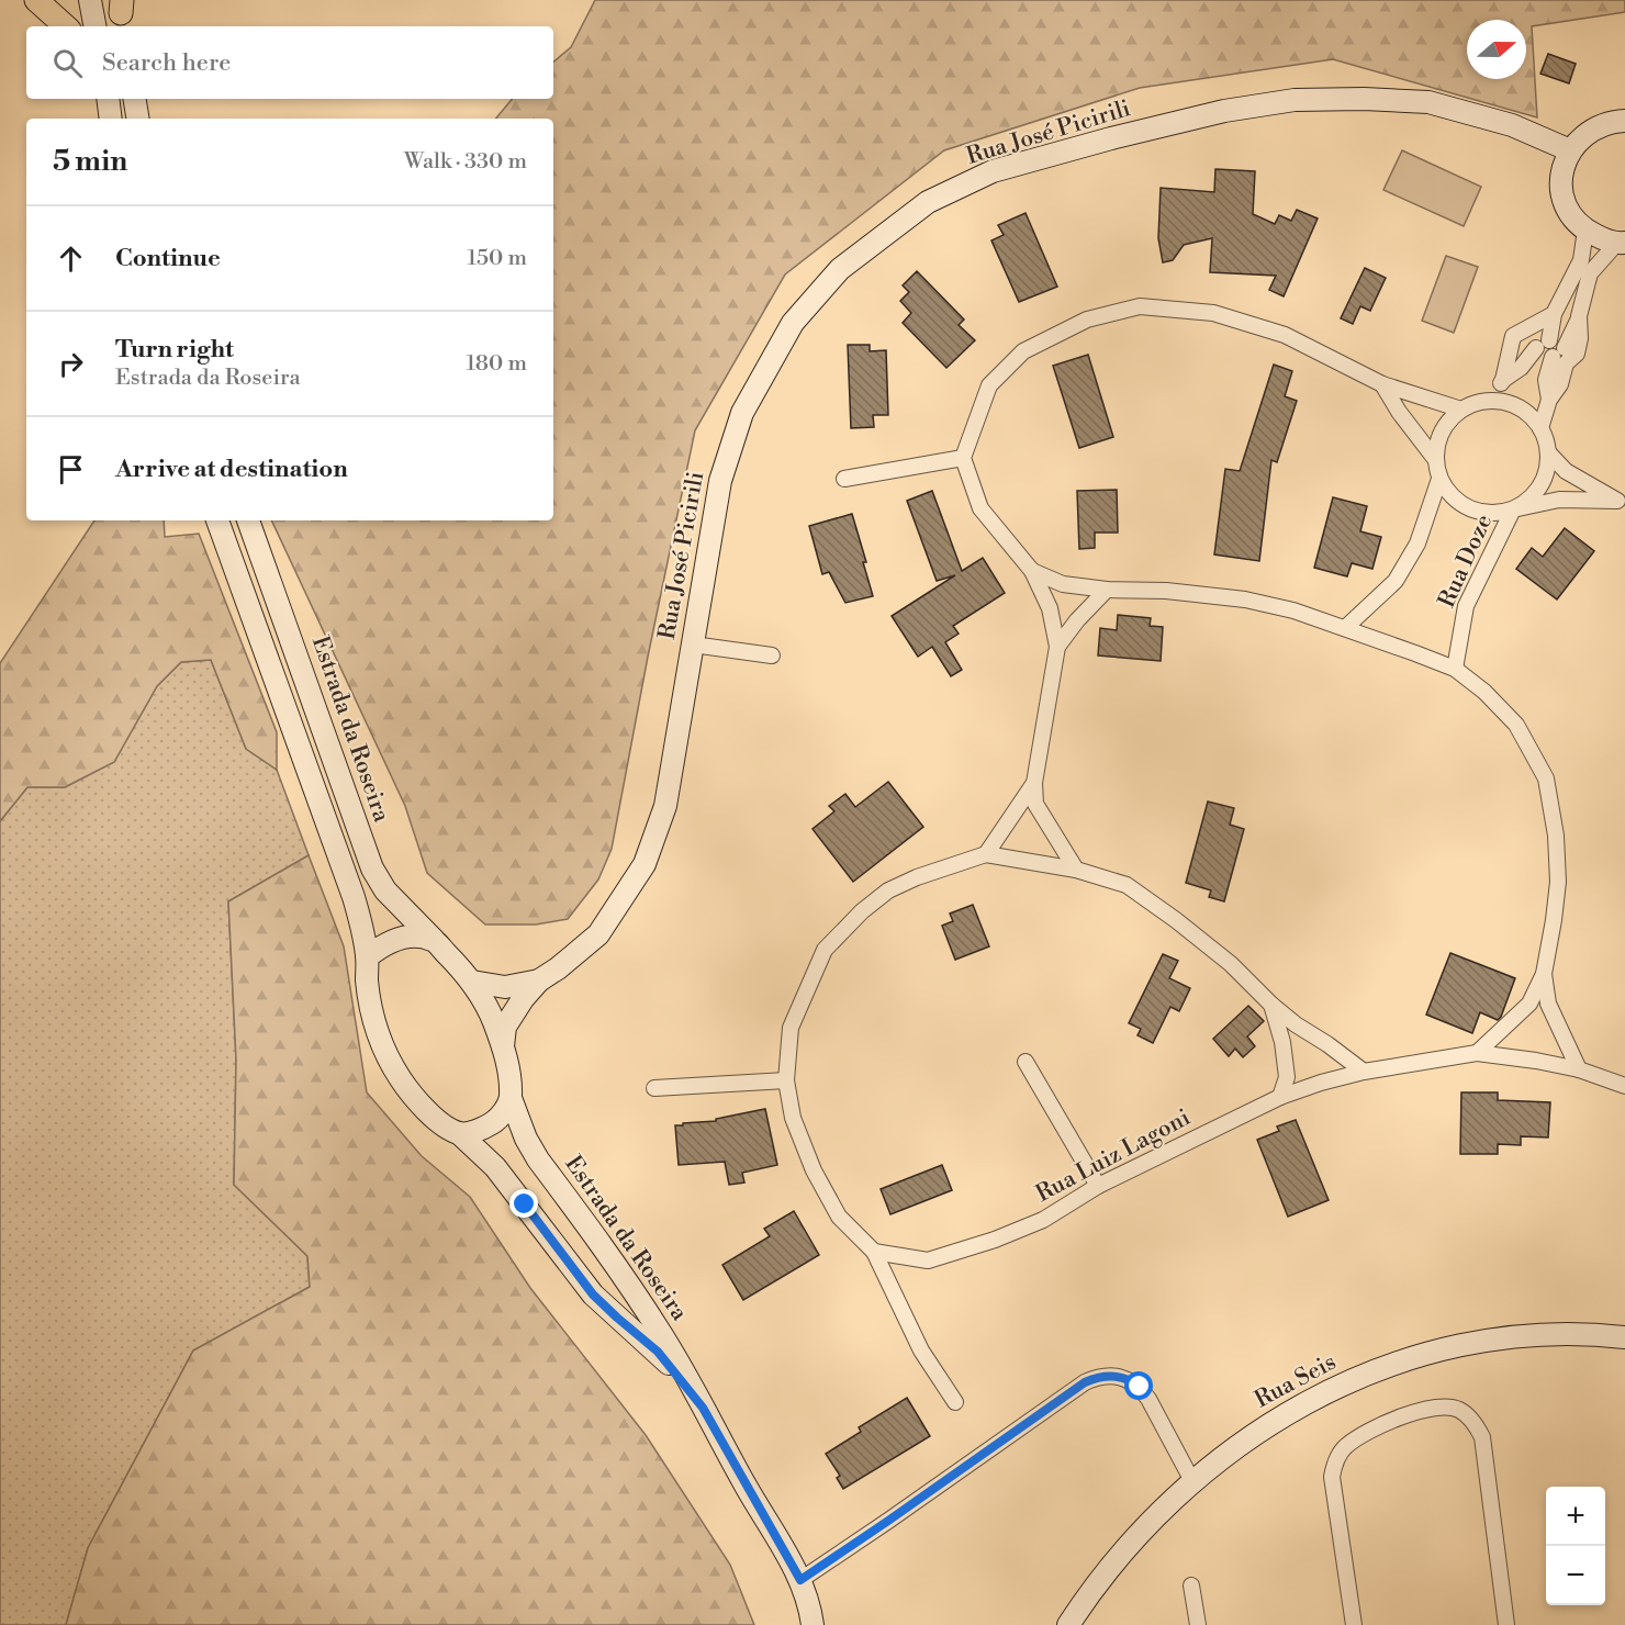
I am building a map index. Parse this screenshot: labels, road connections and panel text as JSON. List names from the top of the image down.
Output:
{
  "streets": {
    "street": [
      "Rua José Picirili",
      "Rua Doze",
      "Estrada da Roseira",
      "Rua Luiz Lagoni",
      "Rua Seis"
    ]
  },
  "north": "right",
  "page": {
    "search": "Search here",
    "heading": ["5 min", "Walk · 330 m"],
    "list": [
      ["Continue", "150 m"],
      ["Turn right", "Estrada da Roseira", "180 m"],
      "Arrive at destination"
    ],
    "map_buttons": ["+", "−"]
  }
}
